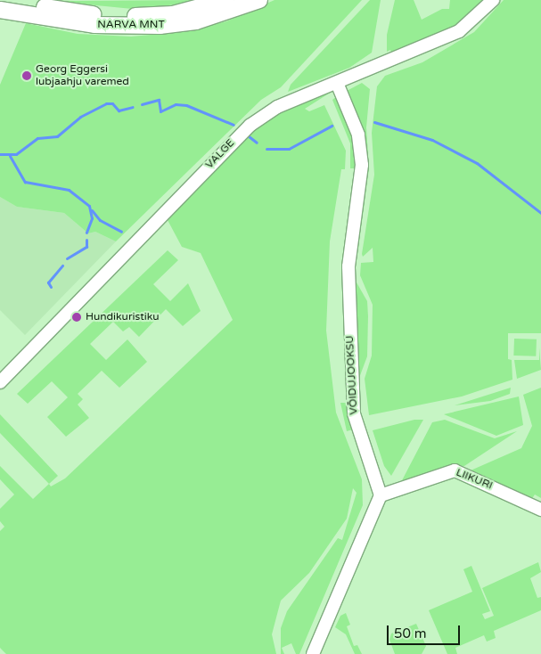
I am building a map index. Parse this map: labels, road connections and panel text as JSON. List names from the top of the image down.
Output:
{
  "streets": {
    "main road": ["NARVA MNT"],
    "street": ["VALGE", "VÕIDUJOOKSU", "LIIKURI"]
  },
  "crossings": [
    ["VALGE", "VÕIDUJOOKSU"],
    ["VÕIDUJOOKSU", "LIIKURI"]
  ],
  "places": ["Georg Eggersi lubjaahju varemed", "Hundikuristiku"],
  "scale_bar": "50 m"
}
